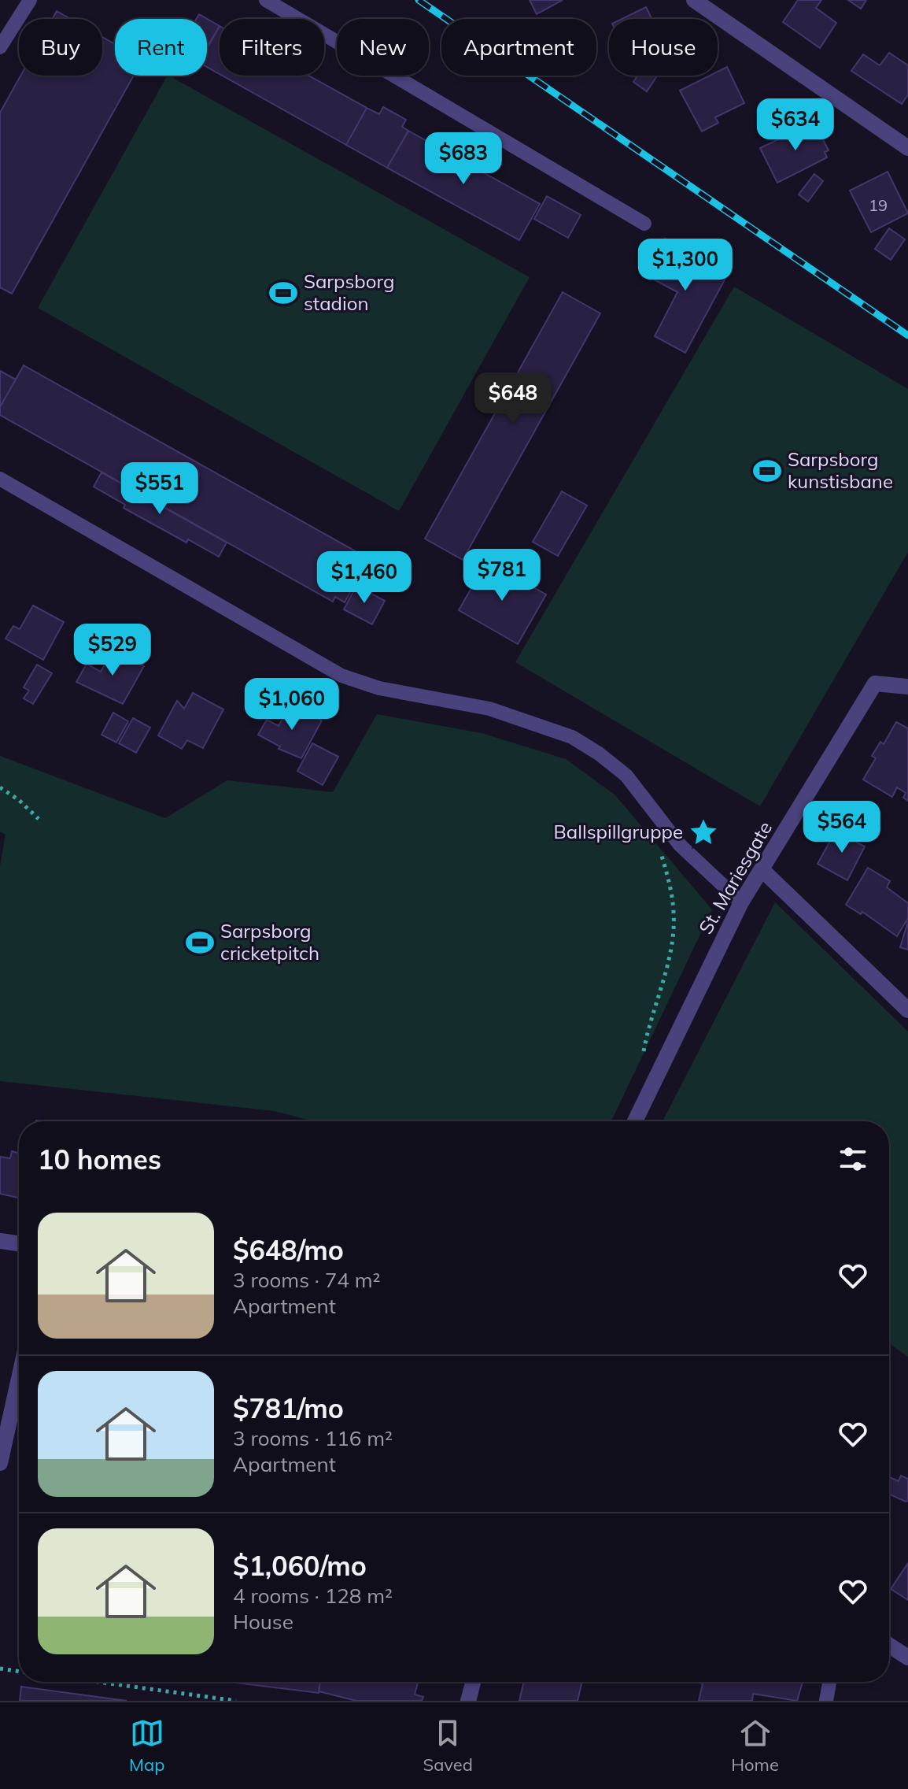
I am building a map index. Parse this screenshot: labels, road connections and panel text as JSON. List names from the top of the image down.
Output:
{
  "streets": {
    "street": ["St. Mariesgate"]
  },
  "places": {
    "sports": ["Sarpsborg stadion", "Sarpsborg kunstisbane", "Sarpsborg cricketpitch"],
    "place": ["Ballspillgruppe"]
  },
  "house_numbers": ["19"],
  "page": {
    "chip": [
      "Buy",
      "Rent",
      "Filters",
      "New",
      "Apartment",
      "House"
    ],
    "price": [
      "$634",
      "$683",
      "$1,300",
      "$648",
      "$551",
      "$781",
      "$1,460",
      "$529",
      "$1,060",
      "$564"
    ],
    "heading": "10 homes",
    "list": [
      {
        "name": "$648/mo",
        "note": "3 rooms · 74 m² · Apartment"
      },
      {
        "name": "$781/mo",
        "note": "3 rooms · 116 m² · Apartment"
      },
      {
        "name": "$1,060/mo",
        "note": "4 rooms · 128 m² · House"
      }
    ],
    "tabs": ["Map", "Saved", "Home"]
  }
}
